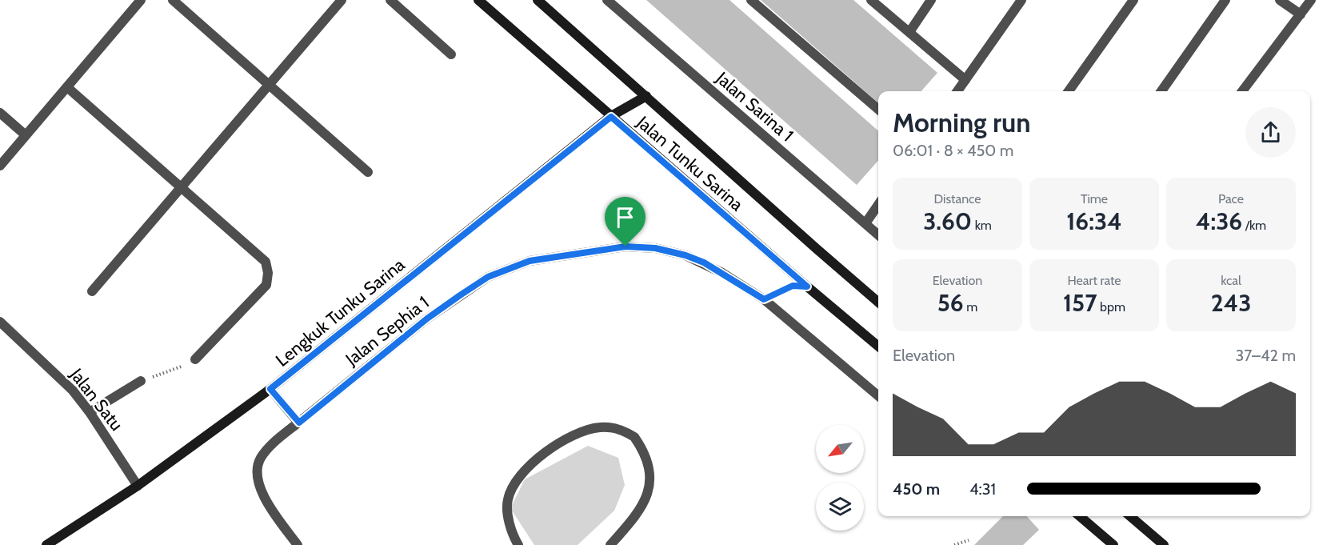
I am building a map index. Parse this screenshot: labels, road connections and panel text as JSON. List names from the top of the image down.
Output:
{
  "streets": {
    "street": [
      "Jalan Sarina 1",
      "Jalan Tunku Sarina",
      "Lengkuk Tunku Sarina",
      "Jalan Sephia 1",
      "Jalan Satu"
    ]
  },
  "crossings": [
    ["Jalan Tunku Sarina", "Lengkuk Tunku Sarina"],
    ["Lengkuk Tunku Sarina", "Jalan Satu"]
  ],
  "north": "bottom left",
  "page": {
    "heading": ["Morning run", "06:01 · 8 × 450 m"],
    "stats": [
      ["Distance", "3.60 km"],
      ["Time", "16:34"],
      ["Pace", "4:36 /km"],
      ["Elevation", "56 m"],
      ["Heart rate", "157 bpm"],
      ["kcal", "243"]
    ],
    "chart": ["Elevation", "37–42 m"],
    "list": [
      {
        "name": "450 m",
        "note": "4:31"
      }
    ]
  }
}
